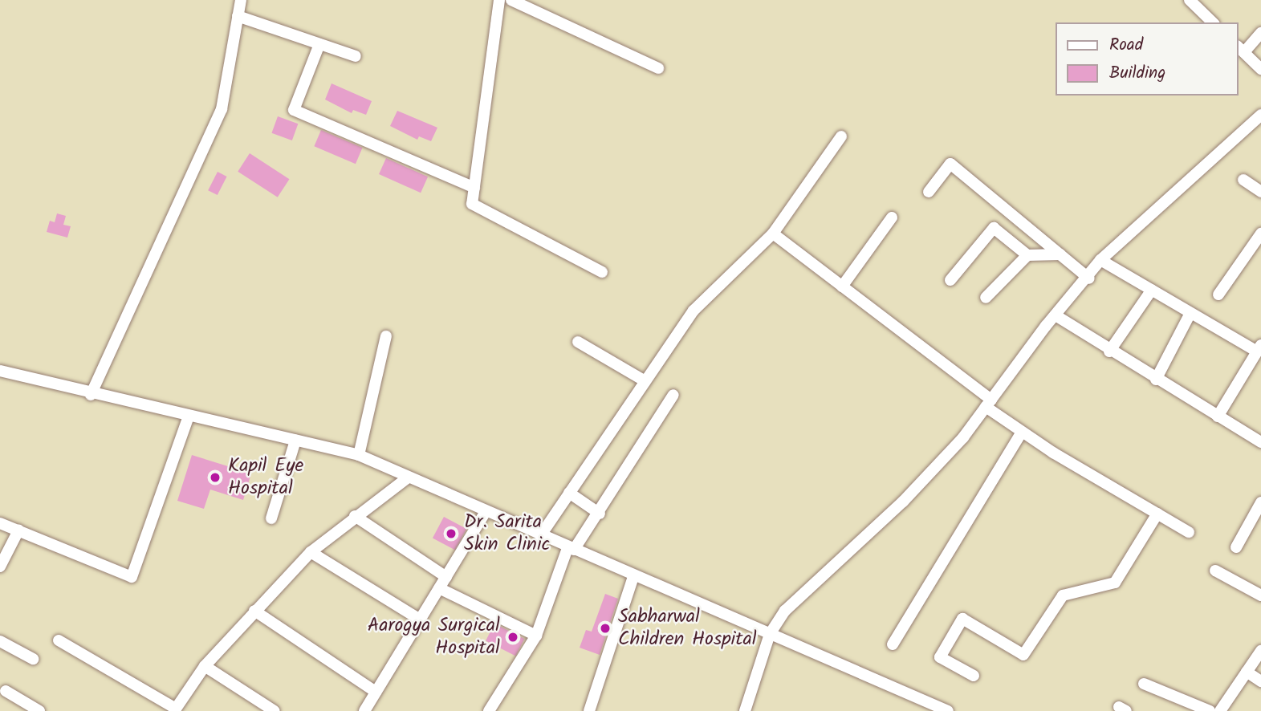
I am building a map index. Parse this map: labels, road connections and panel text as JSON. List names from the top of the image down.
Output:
{
  "places": [
    "Kapil Eye Hospital",
    "Dr. Sarita Skin Clinic",
    "Sabharwal Children Hospital",
    "Aarogya Surgical Hospital"
  ],
  "legend": ["Road", "Building"]
}
